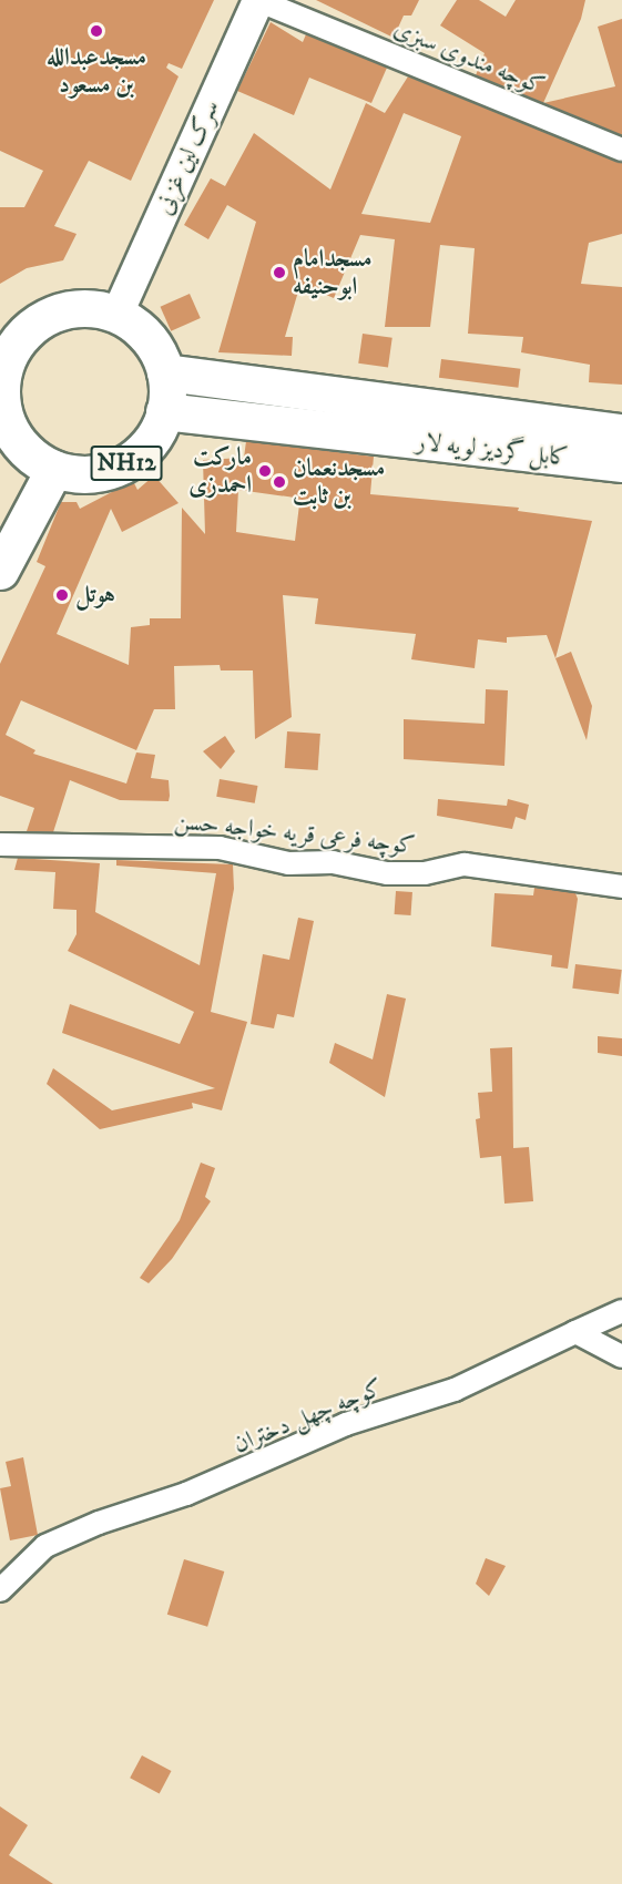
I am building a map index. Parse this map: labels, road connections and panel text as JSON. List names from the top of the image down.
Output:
{
  "streets": {
    "highway": ["کابل گردیز لویه لار", "NH12"],
    "main road": ["سرک لین غزنی"],
    "street": ["کوچه مندوی سبزی", "کوچه فرعی قریه خواجه حسن", "کوچه چهل دختران"]
  },
  "crossings": [
    ["کوچه مندوی سبزی", "سرک لین غزنی"],
    ["سرک لین غزنی", "کابل گردیز لویه لار"],
    ["سرک لین غزنی", "NH12"],
    ["کابل گردیز لویه لار", "NH12"]
  ],
  "places": [
    "مسجدعبدالله بن مسعود",
    "مسجدامام ابوحنیفه",
    "مارکت احمدزی",
    "مسجدنعمان بن ثابت",
    "هوتل"
  ]
}
